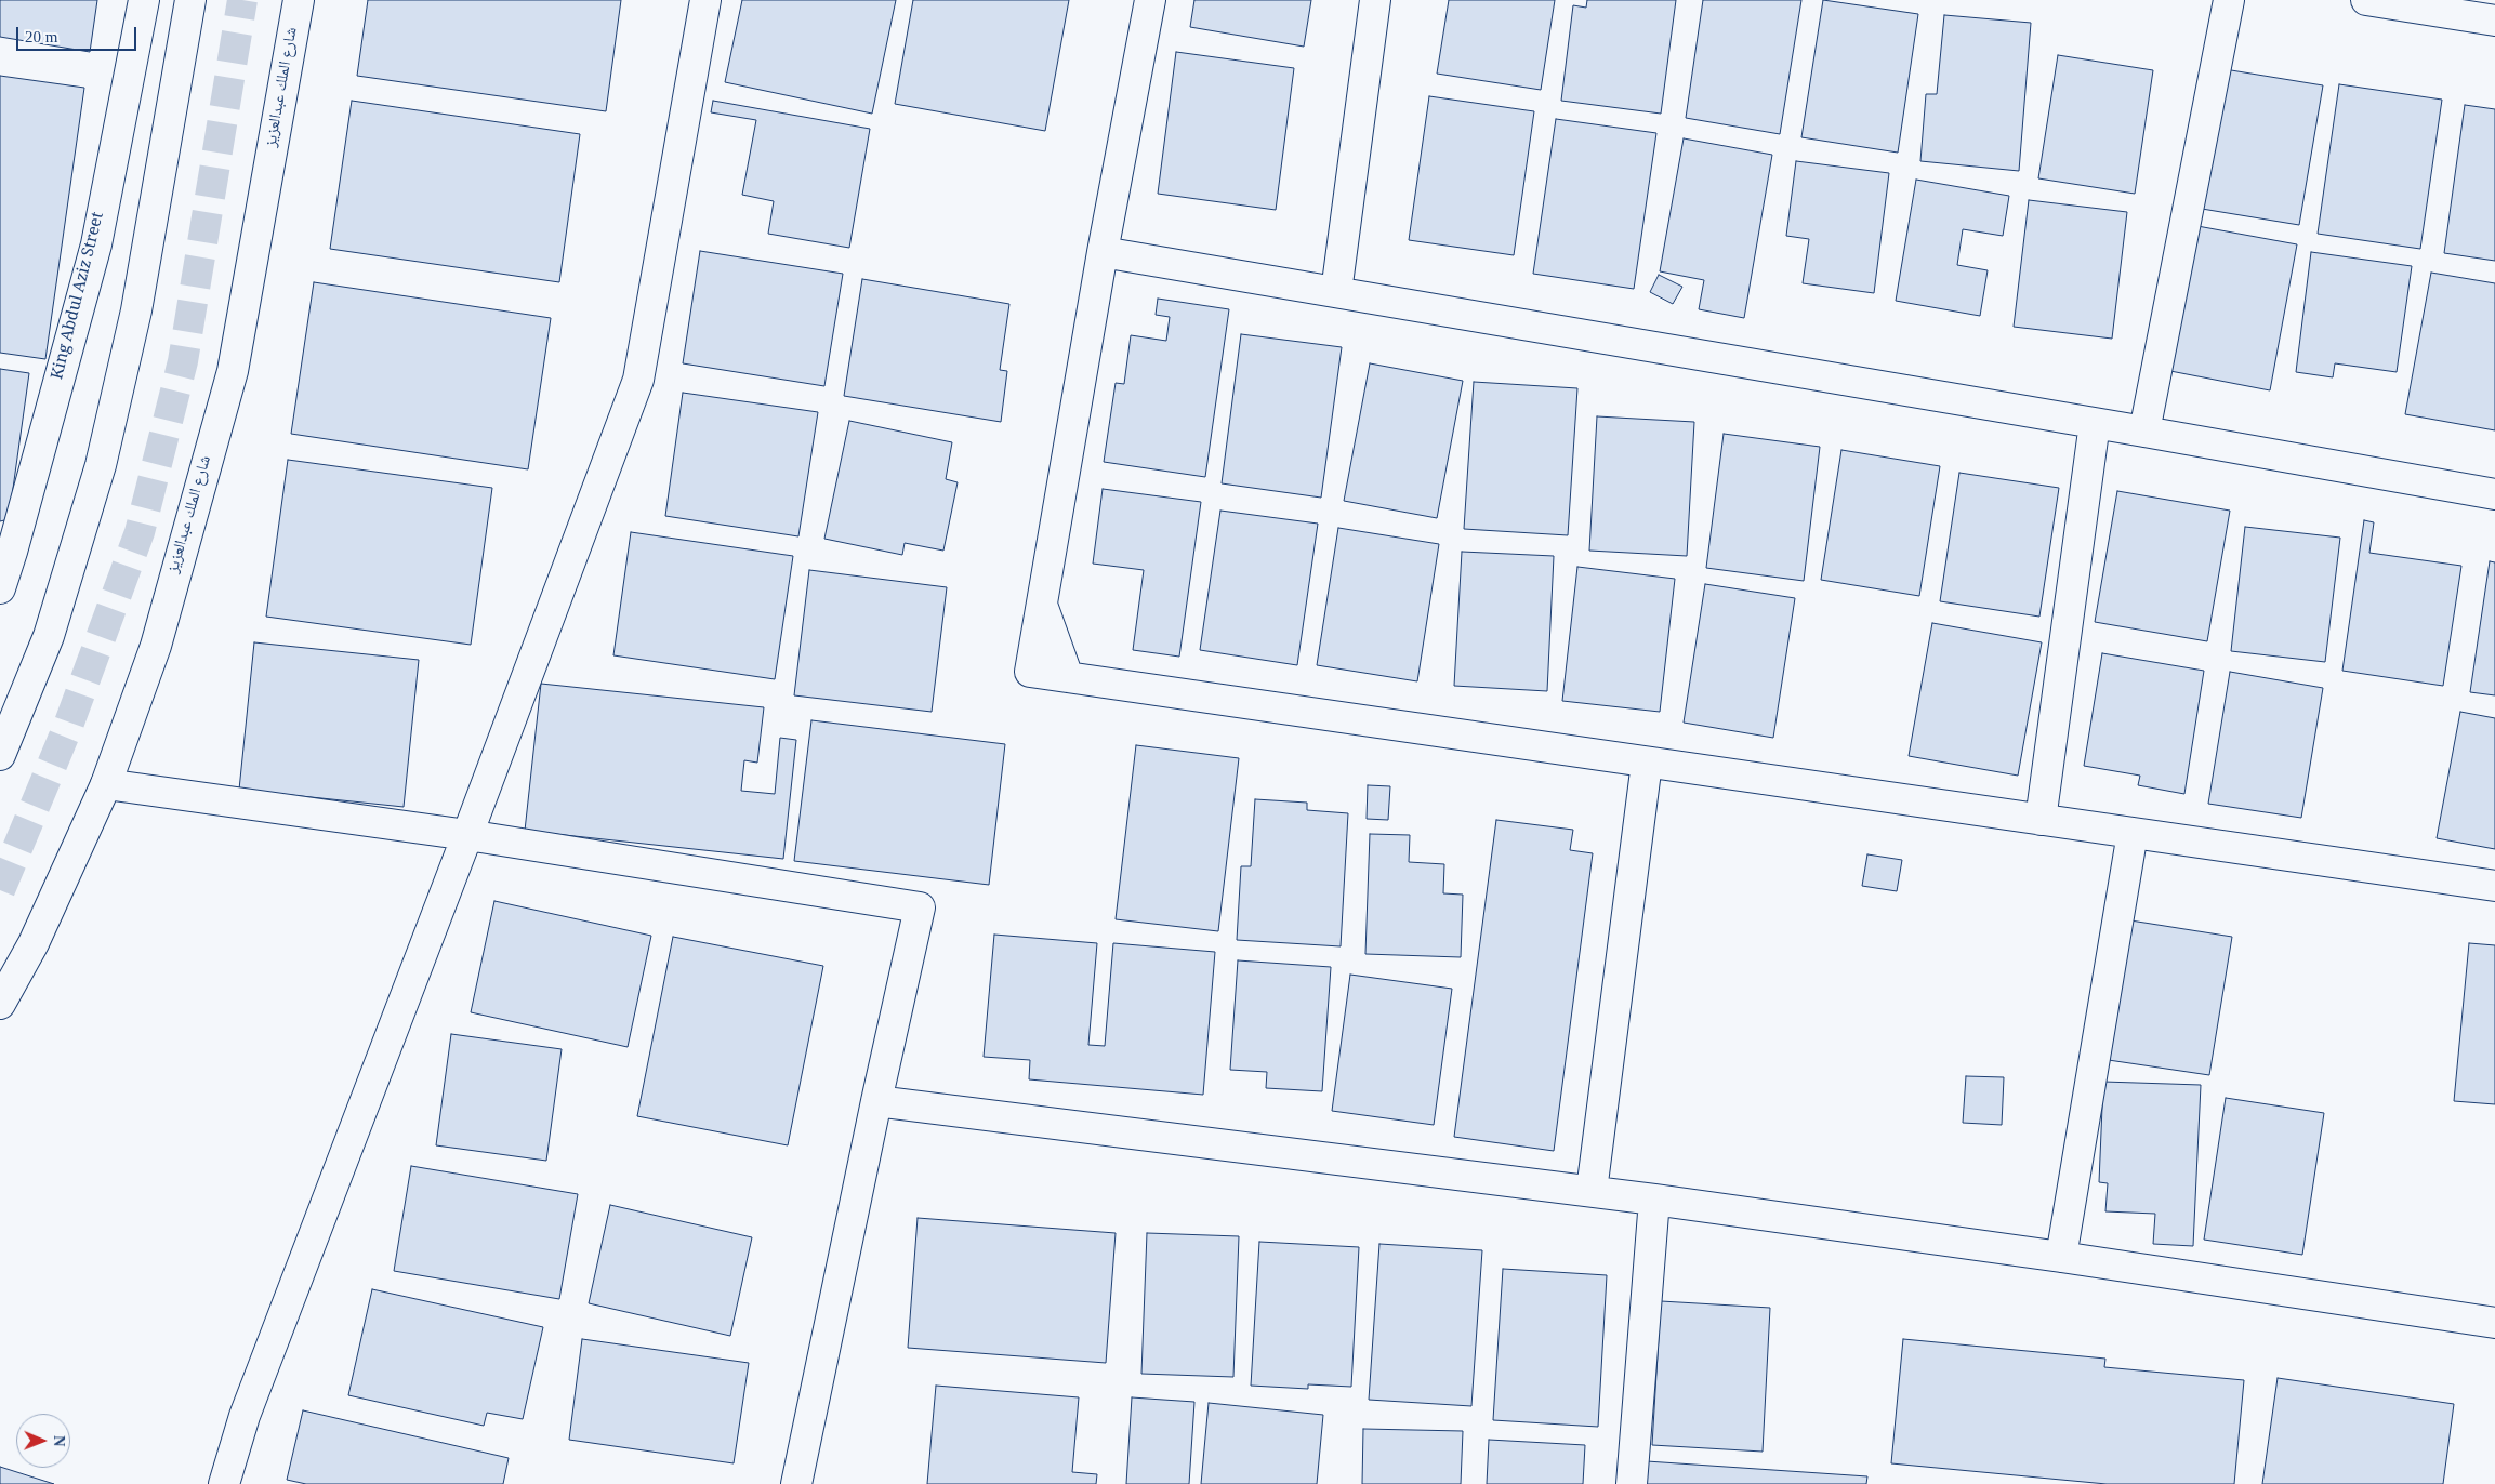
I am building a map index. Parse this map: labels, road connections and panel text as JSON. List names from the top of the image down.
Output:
{
  "streets": {
    "street": ["شارع الملك عبدالعزيز", "King Abdul Aziz Street"]
  },
  "scale_bar": "20 m",
  "north": "right"
}
